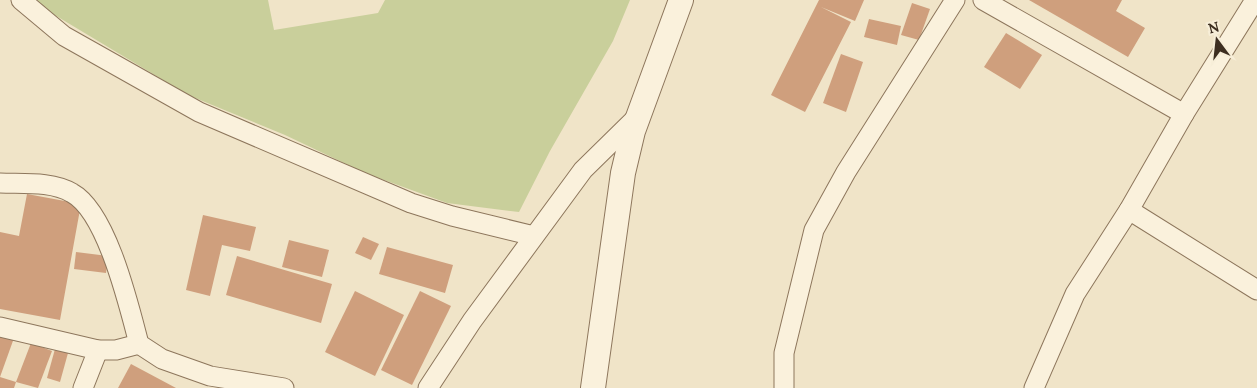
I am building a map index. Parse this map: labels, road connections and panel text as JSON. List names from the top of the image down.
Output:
{
  "north": "top"
}
